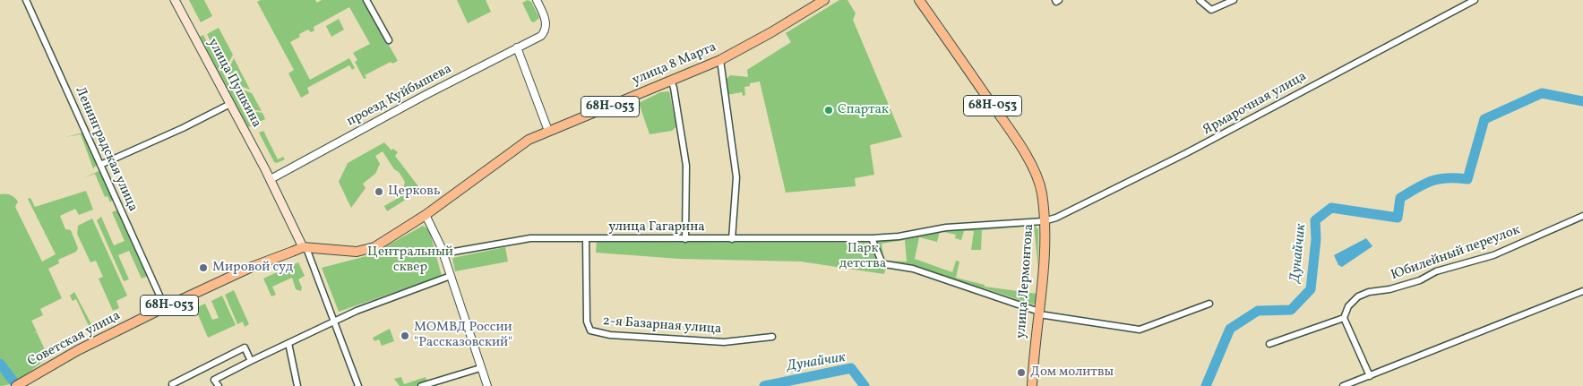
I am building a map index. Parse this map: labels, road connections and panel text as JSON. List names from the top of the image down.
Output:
{
  "streets": {
    "main road": [
      "улица 8 Марта",
      "улица Пушкина",
      "68Н-053",
      "улица Лермонтова",
      "Советская улица"
    ],
    "street": [
      "проезд Куйбышева",
      "Ярмарочная улица",
      "Ленинградская улица",
      "улица Гагарина",
      "Юбилейный переулок",
      "2-я Базарная улица"
    ]
  },
  "crossings": [
    ["улица 8 Марта", "улица Пушкина"],
    ["улица 8 Марта", "Советская улица"],
    ["улица Пушкина", "проезд Куйбышева"],
    ["улица Пушкина", "Советская улица"],
    ["Ярмарочная улица", "улица Гагарина"],
    ["Ярмарочная улица", "улица Лермонтова"],
    ["Ленинградская улица", "Советская улица"],
    ["улица Гагарина", "улица Лермонтова"],
    ["улица Гагарина", "2-я Базарная улица"]
  ],
  "water": ["Дунайчик"],
  "parks": ["Парк детства", "Центральный сквер"],
  "places": [
    "Спартак",
    "Церковь",
    "Мировой суд",
    "МОМВД России \"Рассказовский\"",
    "Дом молитвы"
  ]
}
